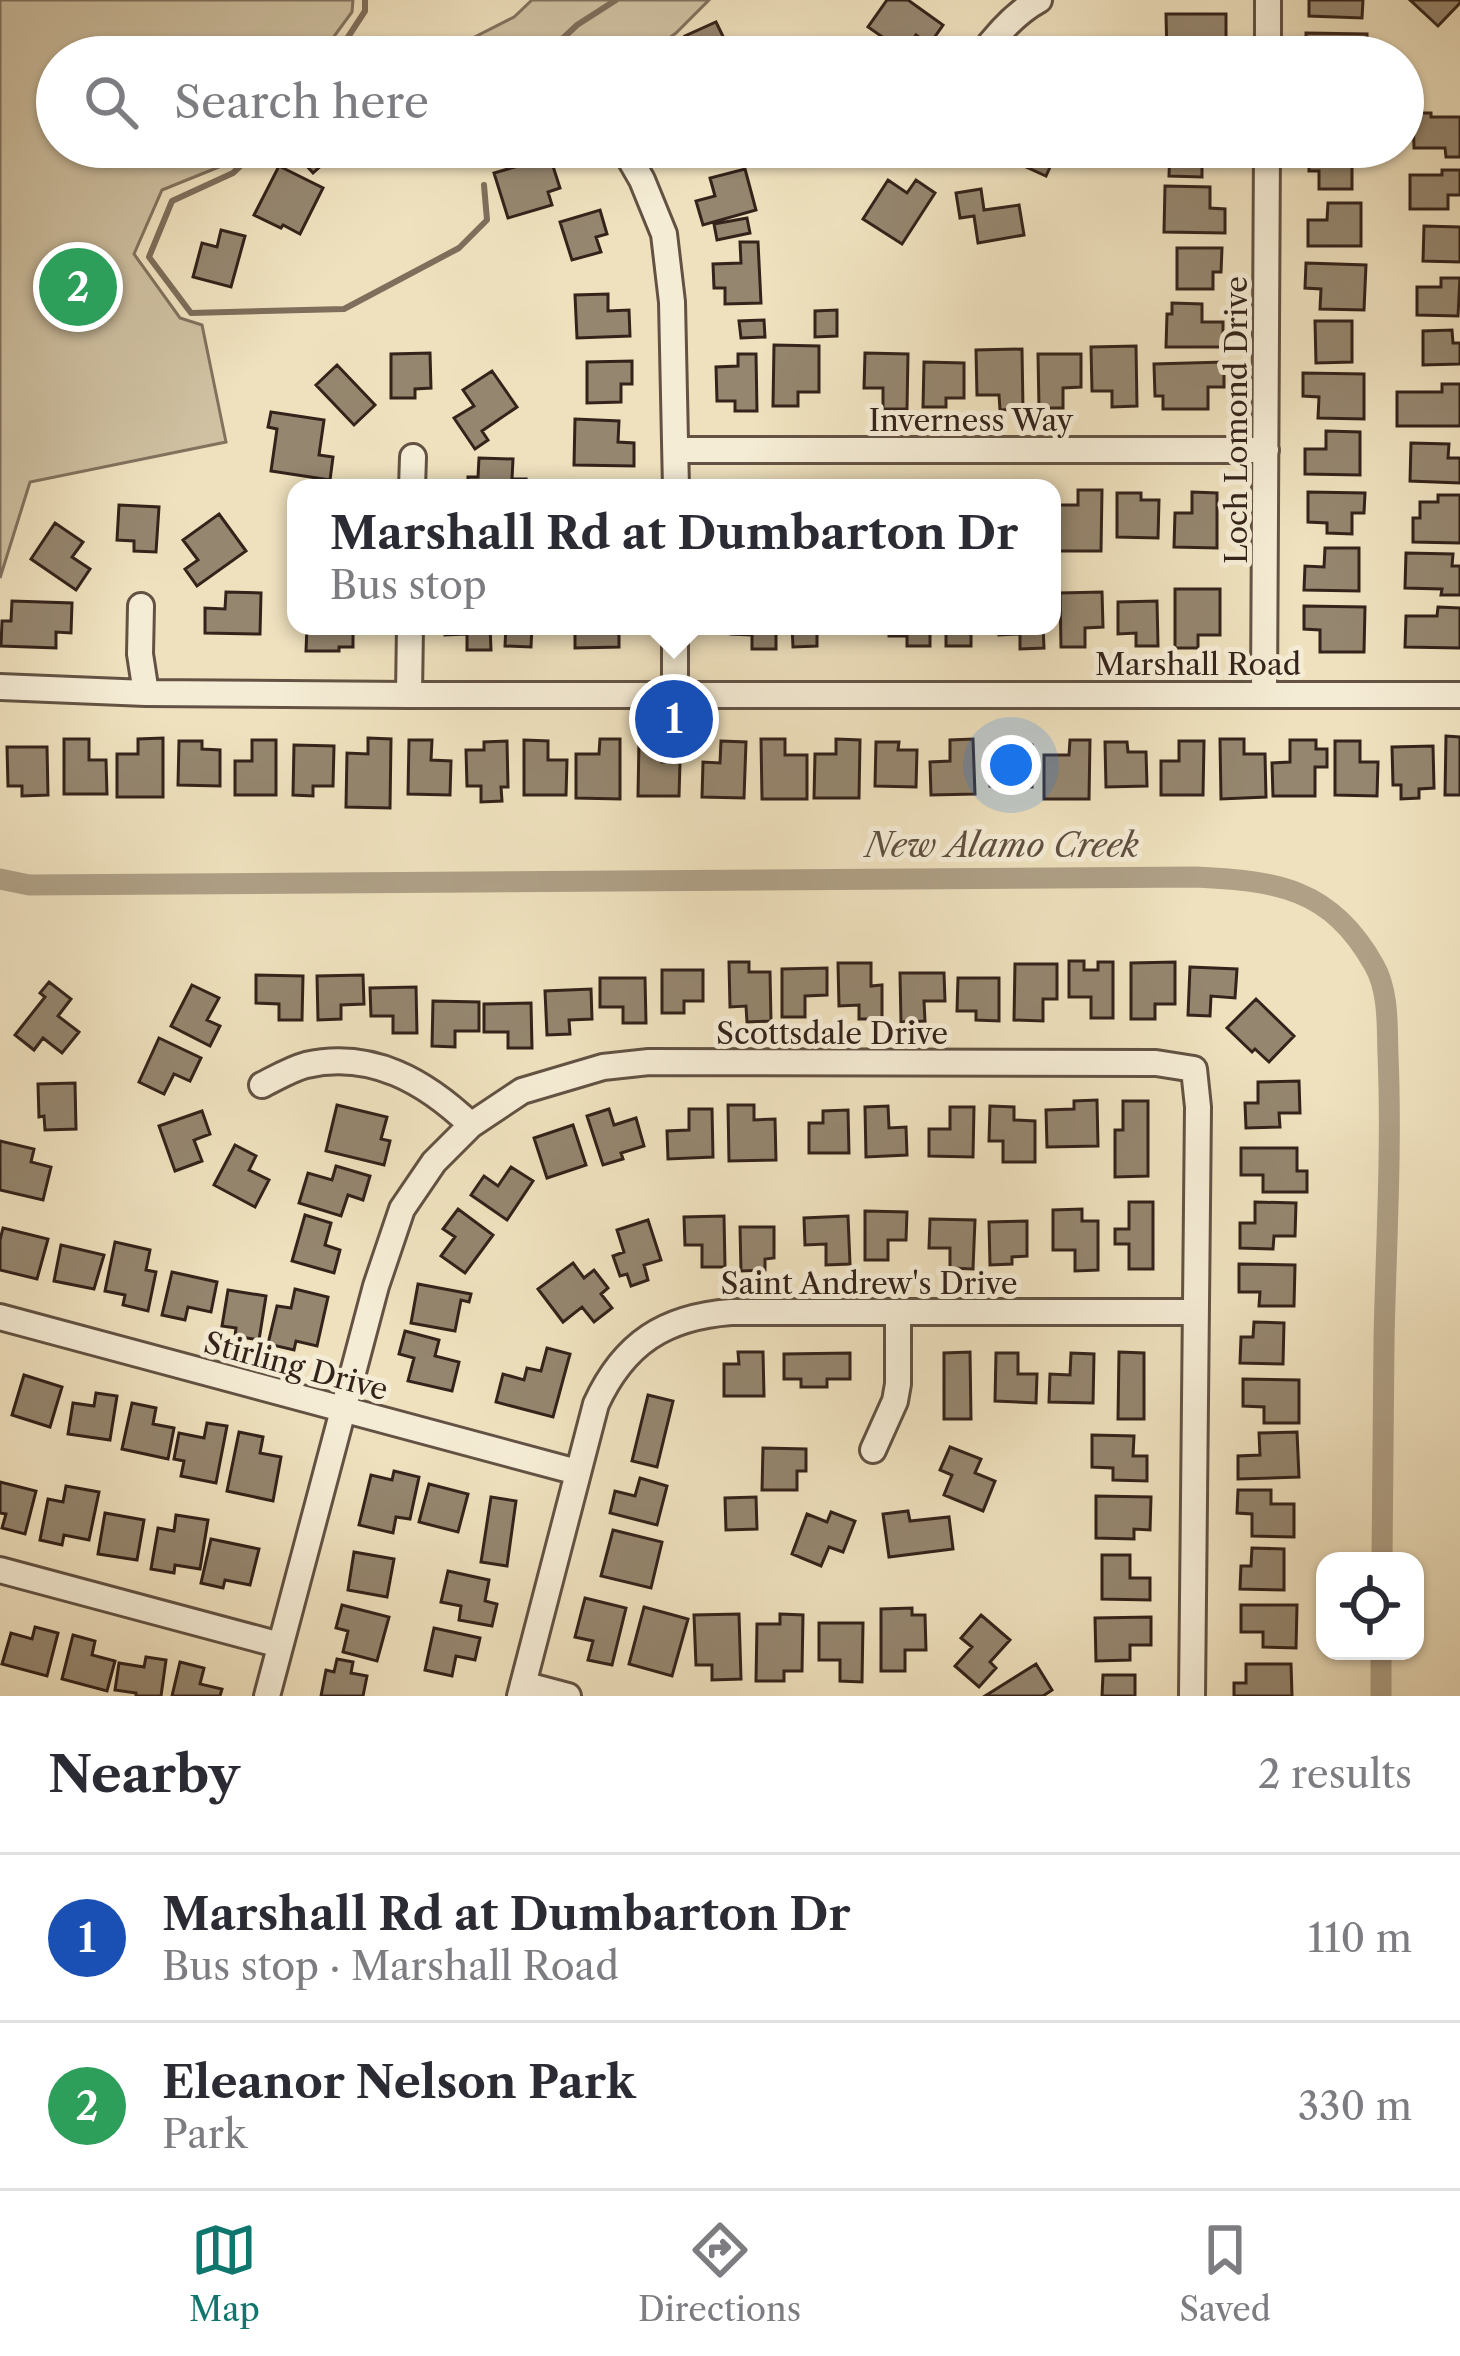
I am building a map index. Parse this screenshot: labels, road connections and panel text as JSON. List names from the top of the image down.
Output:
{
  "streets": {
    "street": [
      "Inverness Way",
      "Loch Lomond Drive",
      "Marshall Road",
      "Scottsdale Drive",
      "Saint Andrew's Drive",
      "Stirling Drive"
    ]
  },
  "crossings": [
    ["Inverness Way", "Loch Lomond Drive"],
    ["Loch Lomond Drive", "Marshall Road"],
    ["Scottsdale Drive", "Saint Andrew's Drive"],
    ["Scottsdale Drive", "Stirling Drive"],
    ["Saint Andrew's Drive", "Stirling Drive"]
  ],
  "water": ["New Alamo Creek"],
  "page": {
    "search": "Search here",
    "pins": ["2", "1"],
    "popup": ["Marshall Rd at Dumbarton Dr", "Bus stop"],
    "heading": ["Nearby", "2 results"],
    "list": [
      {
        "mark": "1",
        "name": "Marshall Rd at Dumbarton Dr",
        "note": "Bus stop · Marshall Road",
        "value": "110 m"
      },
      {
        "mark": "2",
        "name": "Eleanor Nelson Park",
        "note": "Park",
        "value": "330 m"
      }
    ],
    "nav": ["Map", "Directions", "Saved"]
  }
}
